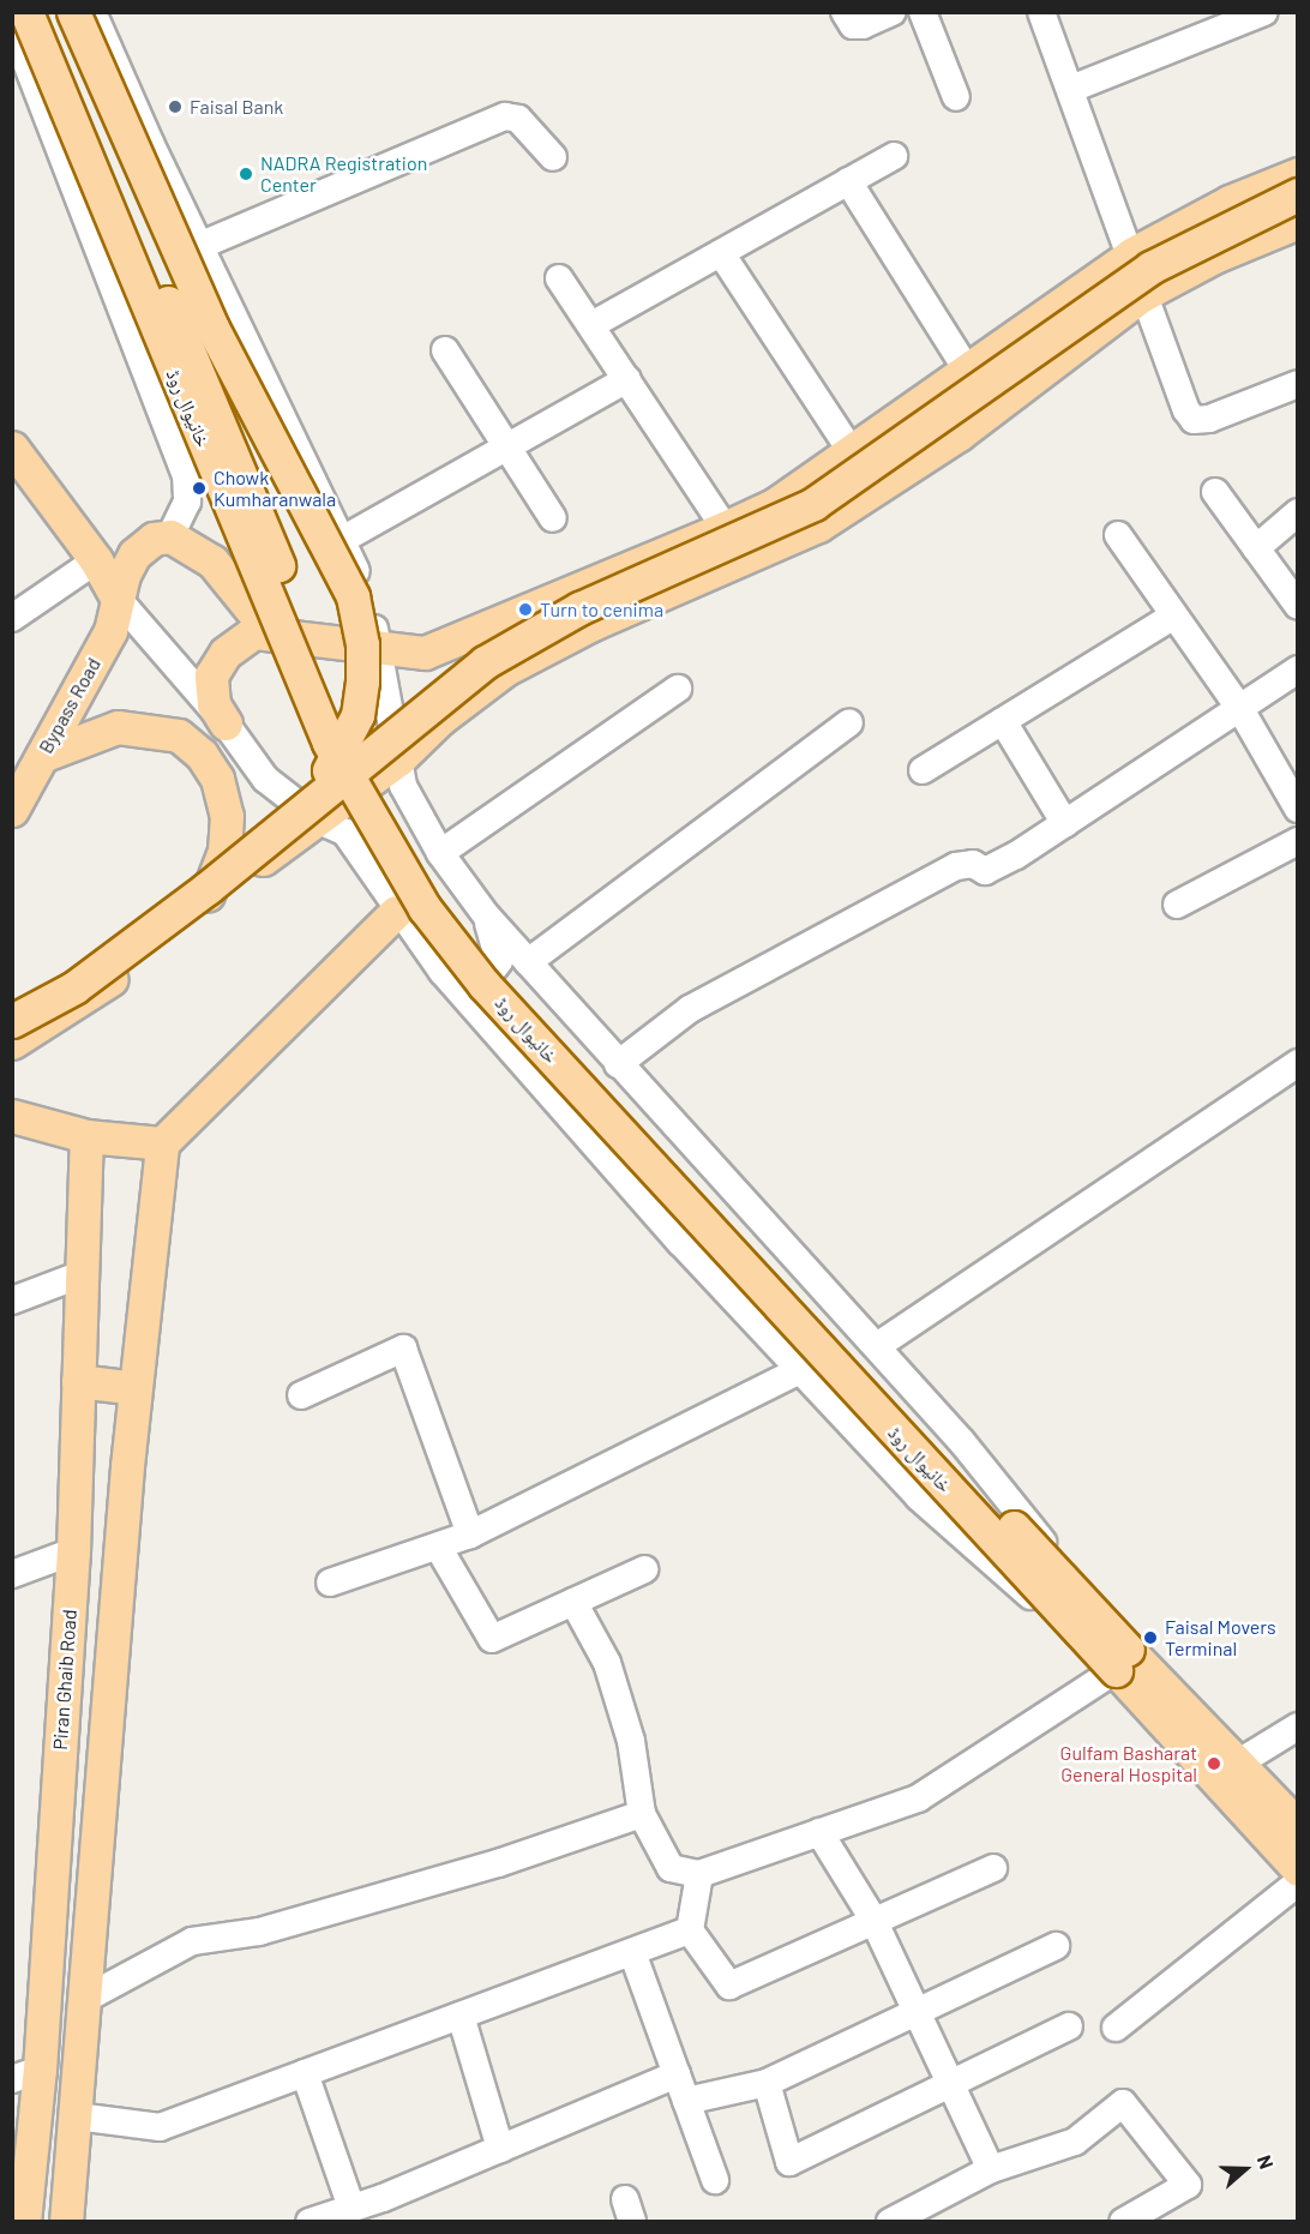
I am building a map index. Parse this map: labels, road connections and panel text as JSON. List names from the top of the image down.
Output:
{
  "streets": {
    "main road": ["خانیوال روڈ", "Bypass Road", "Piran Ghaib Road"]
  },
  "places": [
    "Faisal Bank",
    "NADRA Registration Center",
    "Chowk Kumharanwala",
    "Turn to cenima",
    "Faisal Movers Terminal",
    "Gulfam Basharat General Hospital"
  ],
  "north": "right"
}
